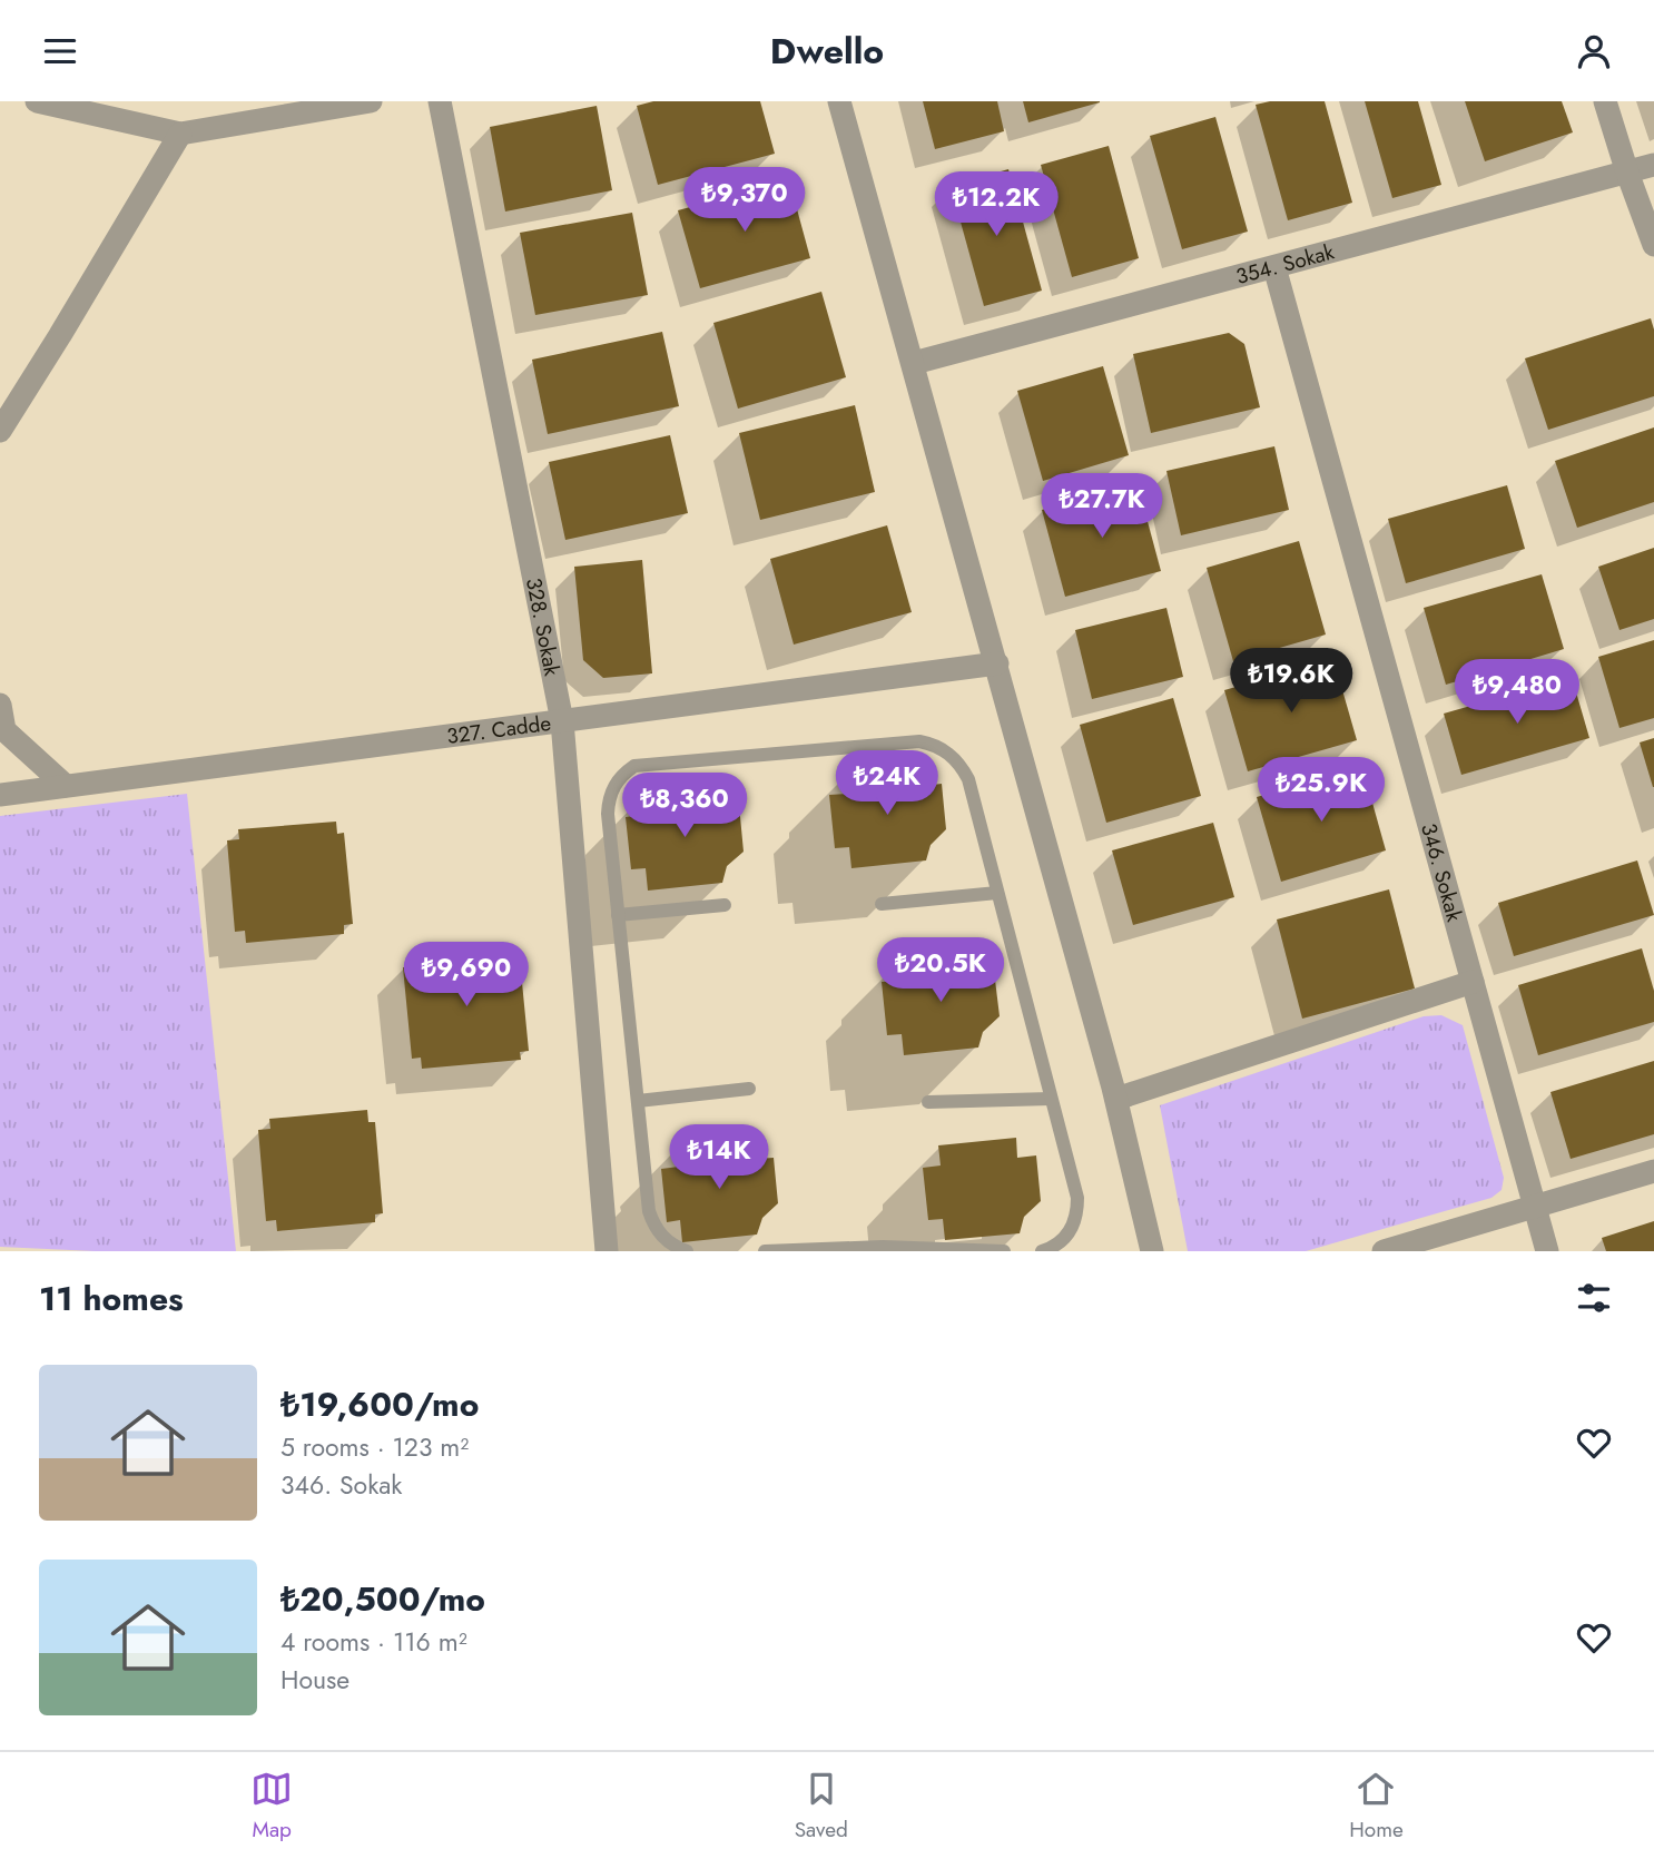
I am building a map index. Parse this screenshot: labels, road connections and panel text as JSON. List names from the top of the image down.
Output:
{
  "streets": {
    "street": [
      "354. Sokak",
      "328. Sokak",
      "327. Cadde",
      "346. Sokak"
    ]
  },
  "crossings": [
    ["354. Sokak", "346. Sokak"],
    ["328. Sokak", "327. Cadde"]
  ],
  "page": {
    "header": "Dwello",
    "price": [
      "₺9,370",
      "₺12.2K",
      "₺27.7K",
      "₺19.6K",
      "₺9,480",
      "₺24K",
      "₺25.9K",
      "₺8,360",
      "₺20.5K",
      "₺9,690",
      "₺14K"
    ],
    "heading": "11 homes",
    "list": [
      {
        "name": "₺19,600/mo",
        "note": "5 rooms · 123 m² · 346. Sokak"
      },
      {
        "name": "₺20,500/mo",
        "note": "4 rooms · 116 m² · House"
      }
    ],
    "tabs": ["Map", "Saved", "Home"]
  }
}
